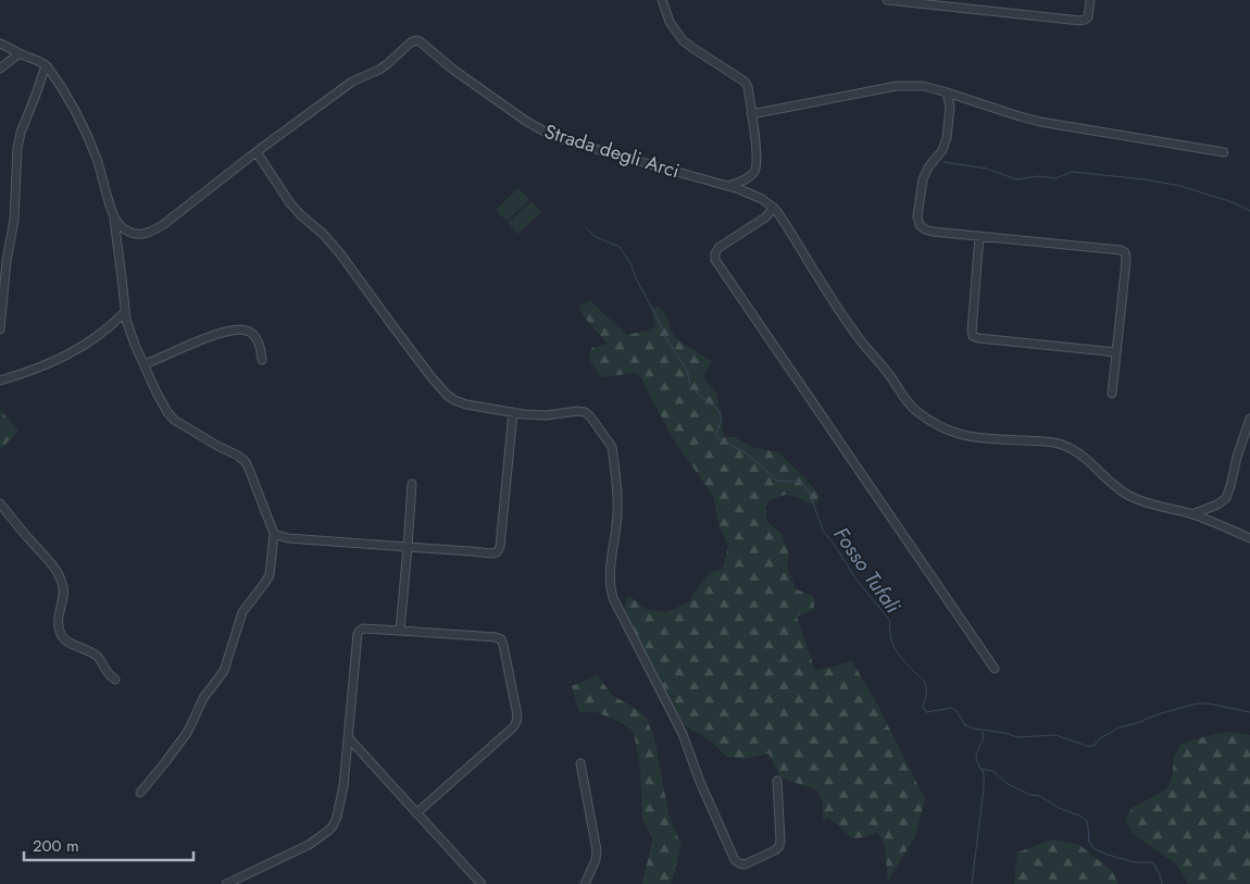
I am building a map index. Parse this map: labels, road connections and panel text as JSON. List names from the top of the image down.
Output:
{
  "streets": {
    "street": ["Strada degli Arci"]
  },
  "water": ["Fosso Tufali"],
  "scale_bar": "200 m"
}
